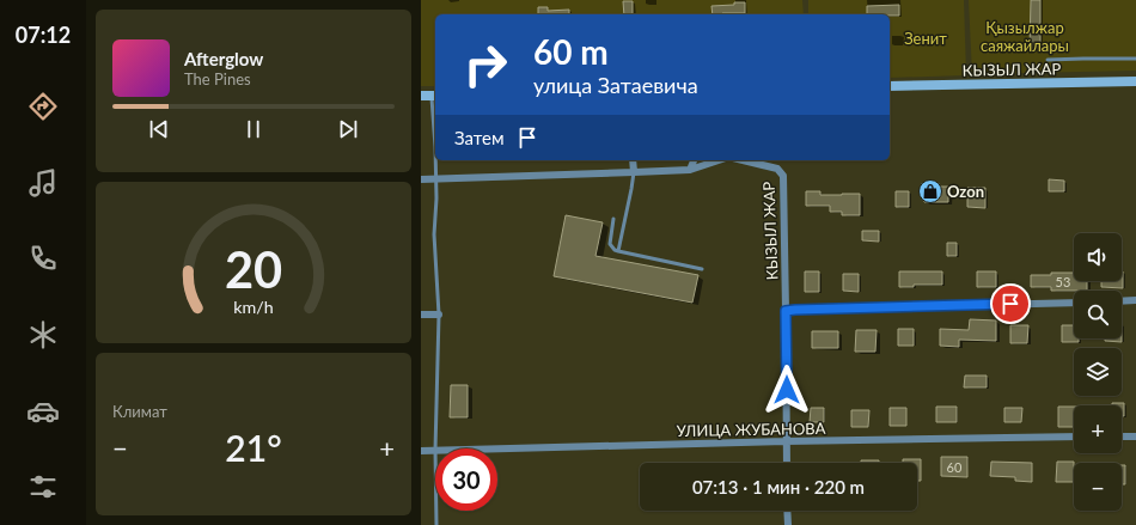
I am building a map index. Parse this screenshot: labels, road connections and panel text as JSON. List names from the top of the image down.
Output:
{
  "streets": {
    "main road": ["КЫЗЫЛ ЖАР"],
    "street": ["УЛИЦА ЖУБАНОВА"]
  },
  "crossings": [
    ["КЫЗЫЛ ЖАР", "УЛИЦА ЖУБАНОВА"]
  ],
  "parks": ["Қызылжар саяжайлары", "Зенит"],
  "places": {
    "shop": ["Ozon"]
  },
  "house_numbers": ["53", "60"],
  "page": {
    "tabs": "07:12",
    "turn": ["60 m", "улица Затаевича"],
    "song": ["Afterglow", "The Pines"],
    "then": "Затем",
    "map_buttons": ["+", "−"],
    "tile": "Климат",
    "heat": ["−", "21°", "+"],
    "limit": "30",
    "trip": "07:13 · 1 мин · 220 m",
    "gauge": ["20", "km/h"]
  }
}
